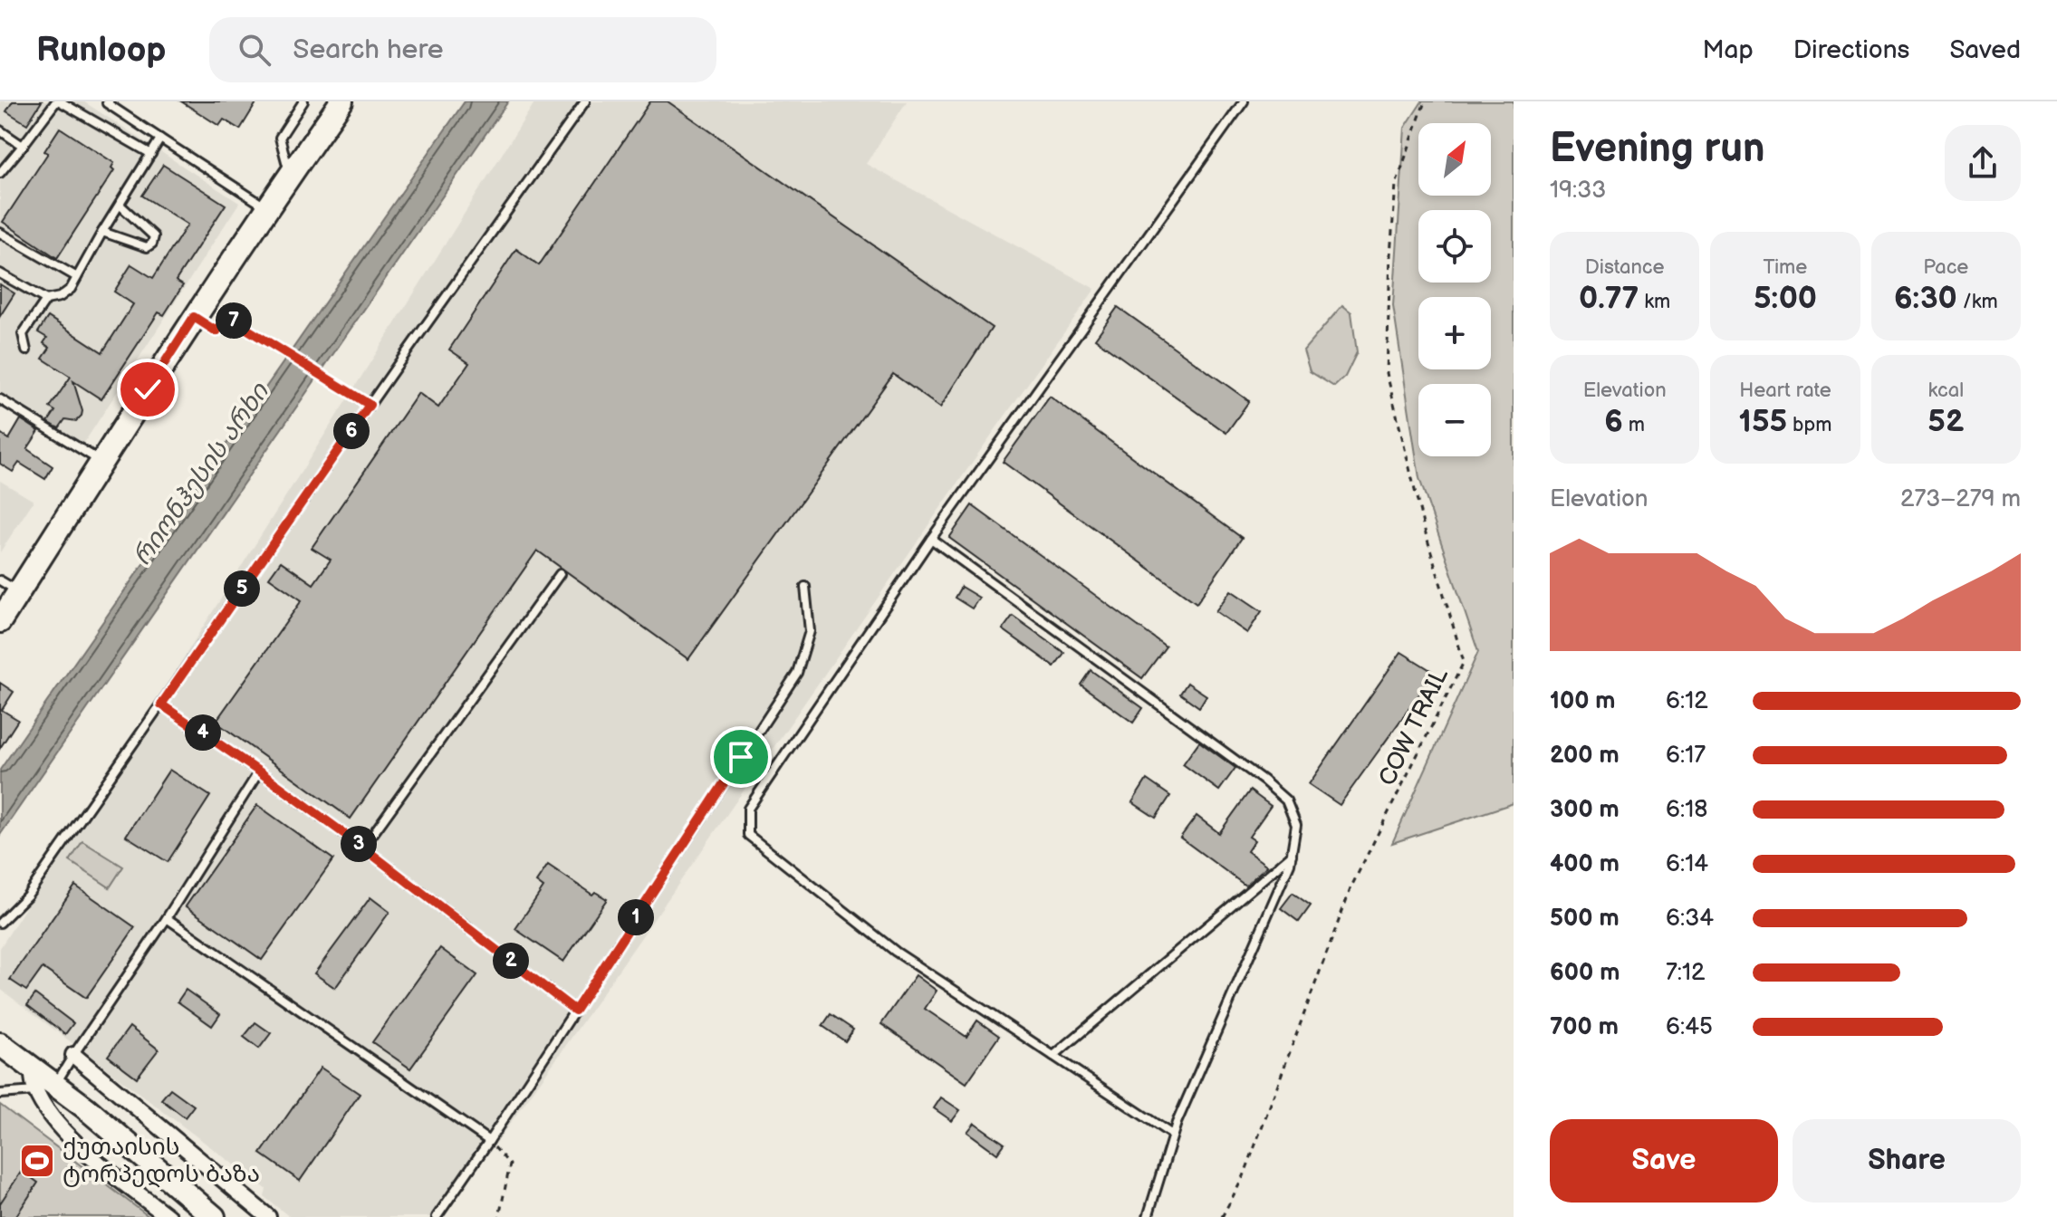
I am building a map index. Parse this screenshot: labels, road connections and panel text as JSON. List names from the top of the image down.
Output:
{
  "streets": {
    "path": ["COW TRAIL"]
  },
  "water": ["რიონჰესის არხი"],
  "places": {
    "sports": ["ქუთაისის ტორპედოს ბაზა"]
  },
  "north": "top right",
  "page": {
    "header": "Runloop",
    "search": "Search here",
    "nav": ["Map", "Directions", "Saved"],
    "heading": ["Evening run", "19:33"],
    "map_buttons": ["+", "−"],
    "stats": [
      ["Distance", "0.77 km"],
      ["Time", "5:00"],
      ["Pace", "6:30 /km"],
      ["Elevation", "6 m"],
      ["Heart rate", "155 bpm"],
      ["kcal", "52"]
    ],
    "pins": [
      "7",
      "6",
      "5",
      "4",
      "3",
      "1",
      "2"
    ],
    "chart": ["Elevation", "273–279 m"],
    "list": [
      {
        "name": "100 m",
        "note": "6:12"
      },
      {
        "name": "200 m",
        "note": "6:17"
      },
      {
        "name": "300 m",
        "note": "6:18"
      },
      {
        "name": "400 m",
        "note": "6:14"
      },
      {
        "name": "500 m",
        "note": "6:34"
      },
      {
        "name": "600 m",
        "note": "7:12"
      },
      {
        "name": "700 m",
        "note": "6:45"
      }
    ],
    "buttons": ["Save", "Share"]
  }
}
